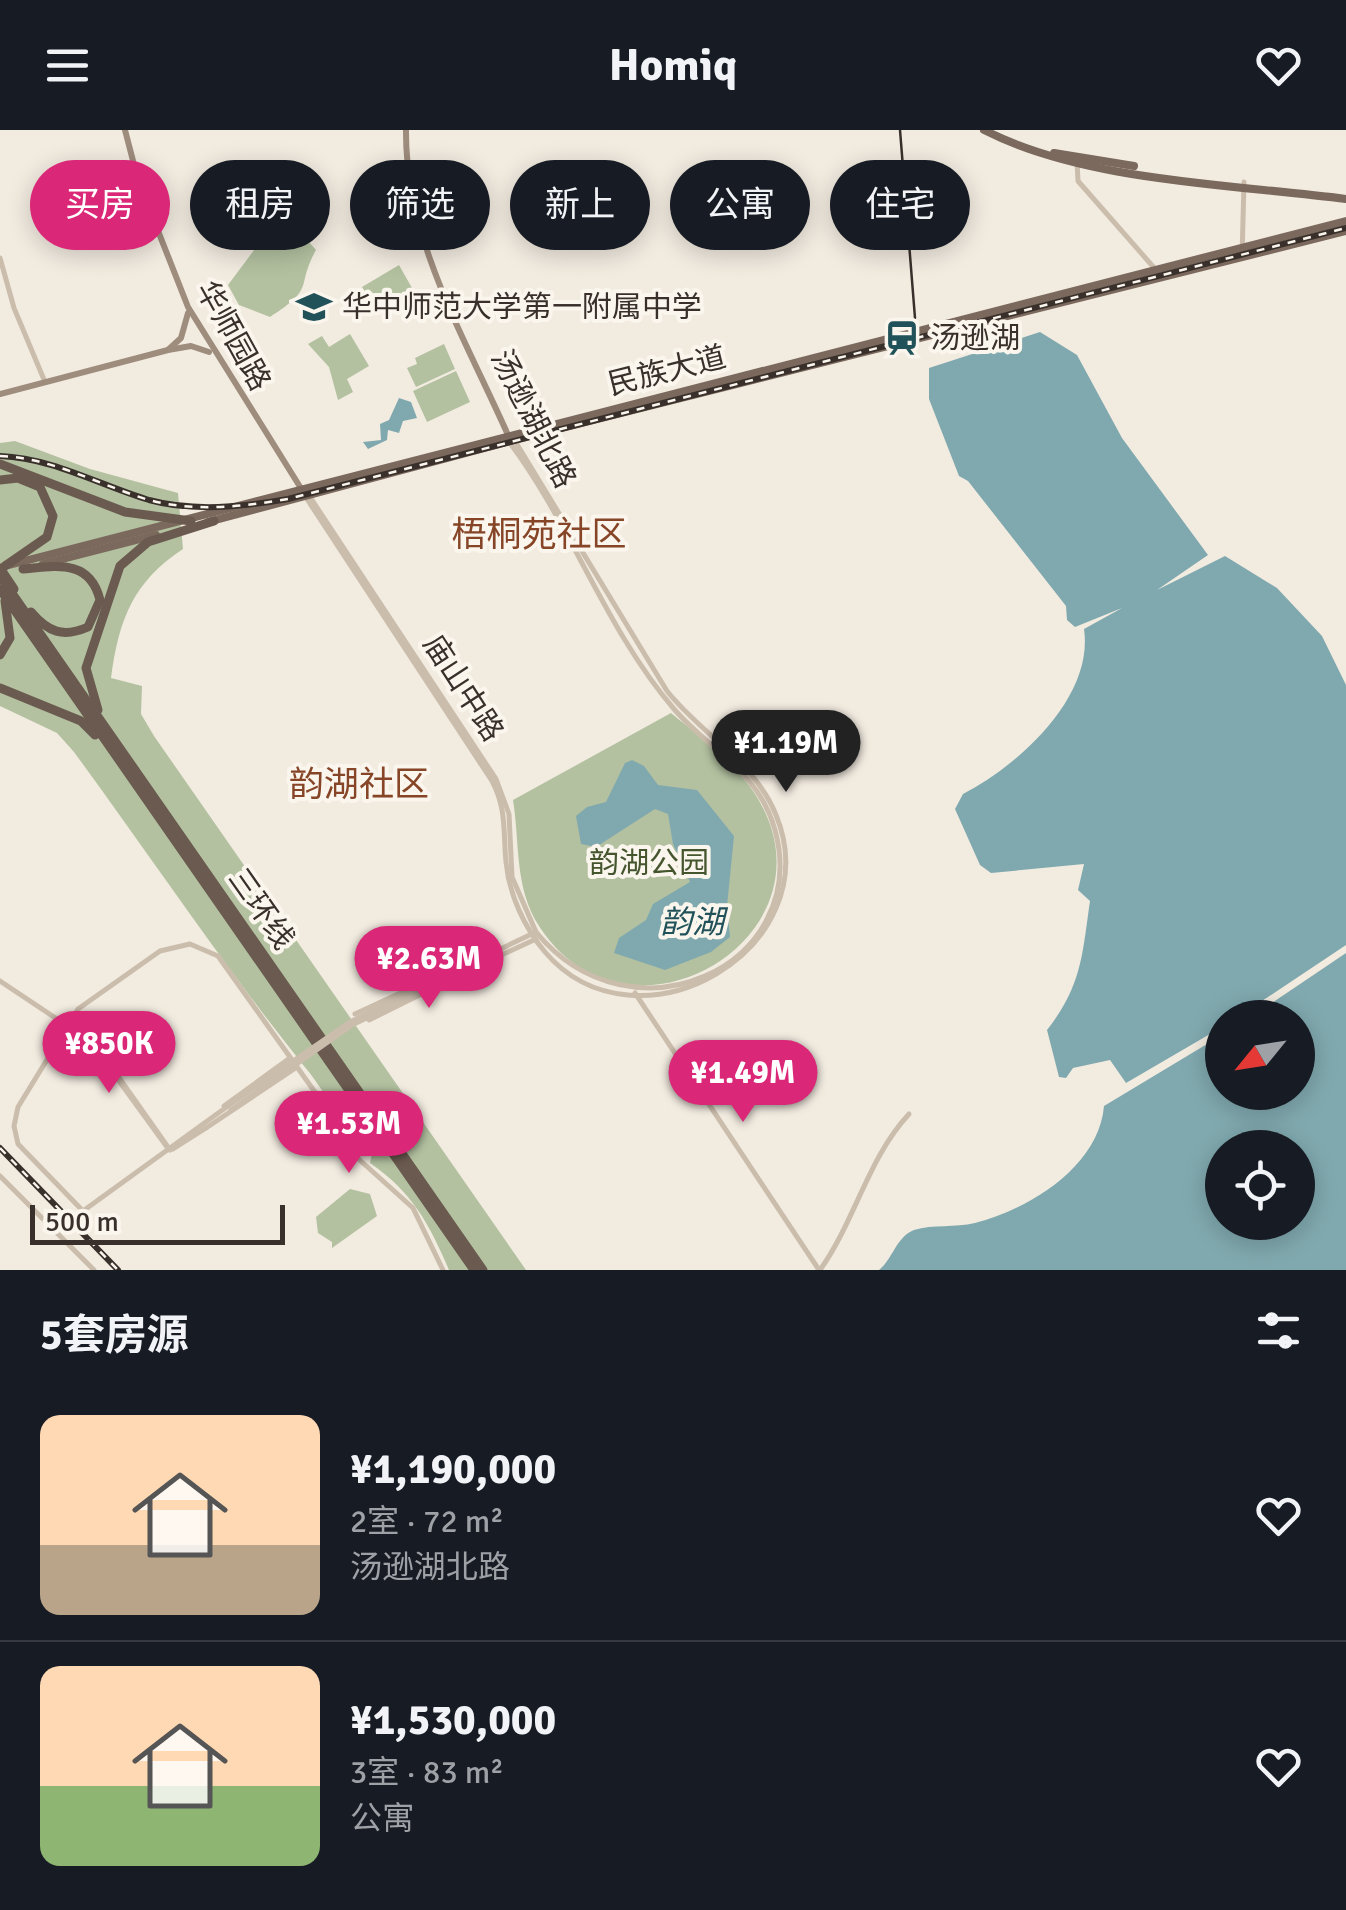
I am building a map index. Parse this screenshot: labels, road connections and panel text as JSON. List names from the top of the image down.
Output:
{
  "streets": {
    "highway": ["三环线"],
    "main road": ["华师园路", "民族大道", "汤逊湖北路"],
    "street": ["庙山中路"]
  },
  "crossings": [
    ["华师园路", "民族大道"],
    ["华师园路", "庙山中路"],
    ["民族大道", "汤逊湖北路"],
    ["民族大道", "庙山中路"],
    ["汤逊湖北路", "庙山中路"]
  ],
  "districts": ["梧桐苑社区", "韵湖社区"],
  "water": ["韵湖"],
  "parks": ["韵湖公园"],
  "places": {
    "school or university": ["华中师范大学第一附属中学"],
    "station": ["汤逊湖"]
  },
  "scale_bar": "500 m",
  "north": "bottom left",
  "page": {
    "header": "Homiq",
    "chip": [
      "买房",
      "租房",
      "筛选",
      "新上",
      "公寓",
      "住宅"
    ],
    "price": [
      "¥1.19M",
      "¥2.63M",
      "¥850K",
      "¥1.49M",
      "¥1.53M"
    ],
    "scale": "500 m",
    "heading": "5套房源",
    "list": [
      {
        "name": "¥1,190,000",
        "note": "2室 · 72 m² · 汤逊湖北路"
      },
      {
        "name": "¥1,530,000",
        "note": "3室 · 83 m² · 公寓"
      }
    ]
  }
}
